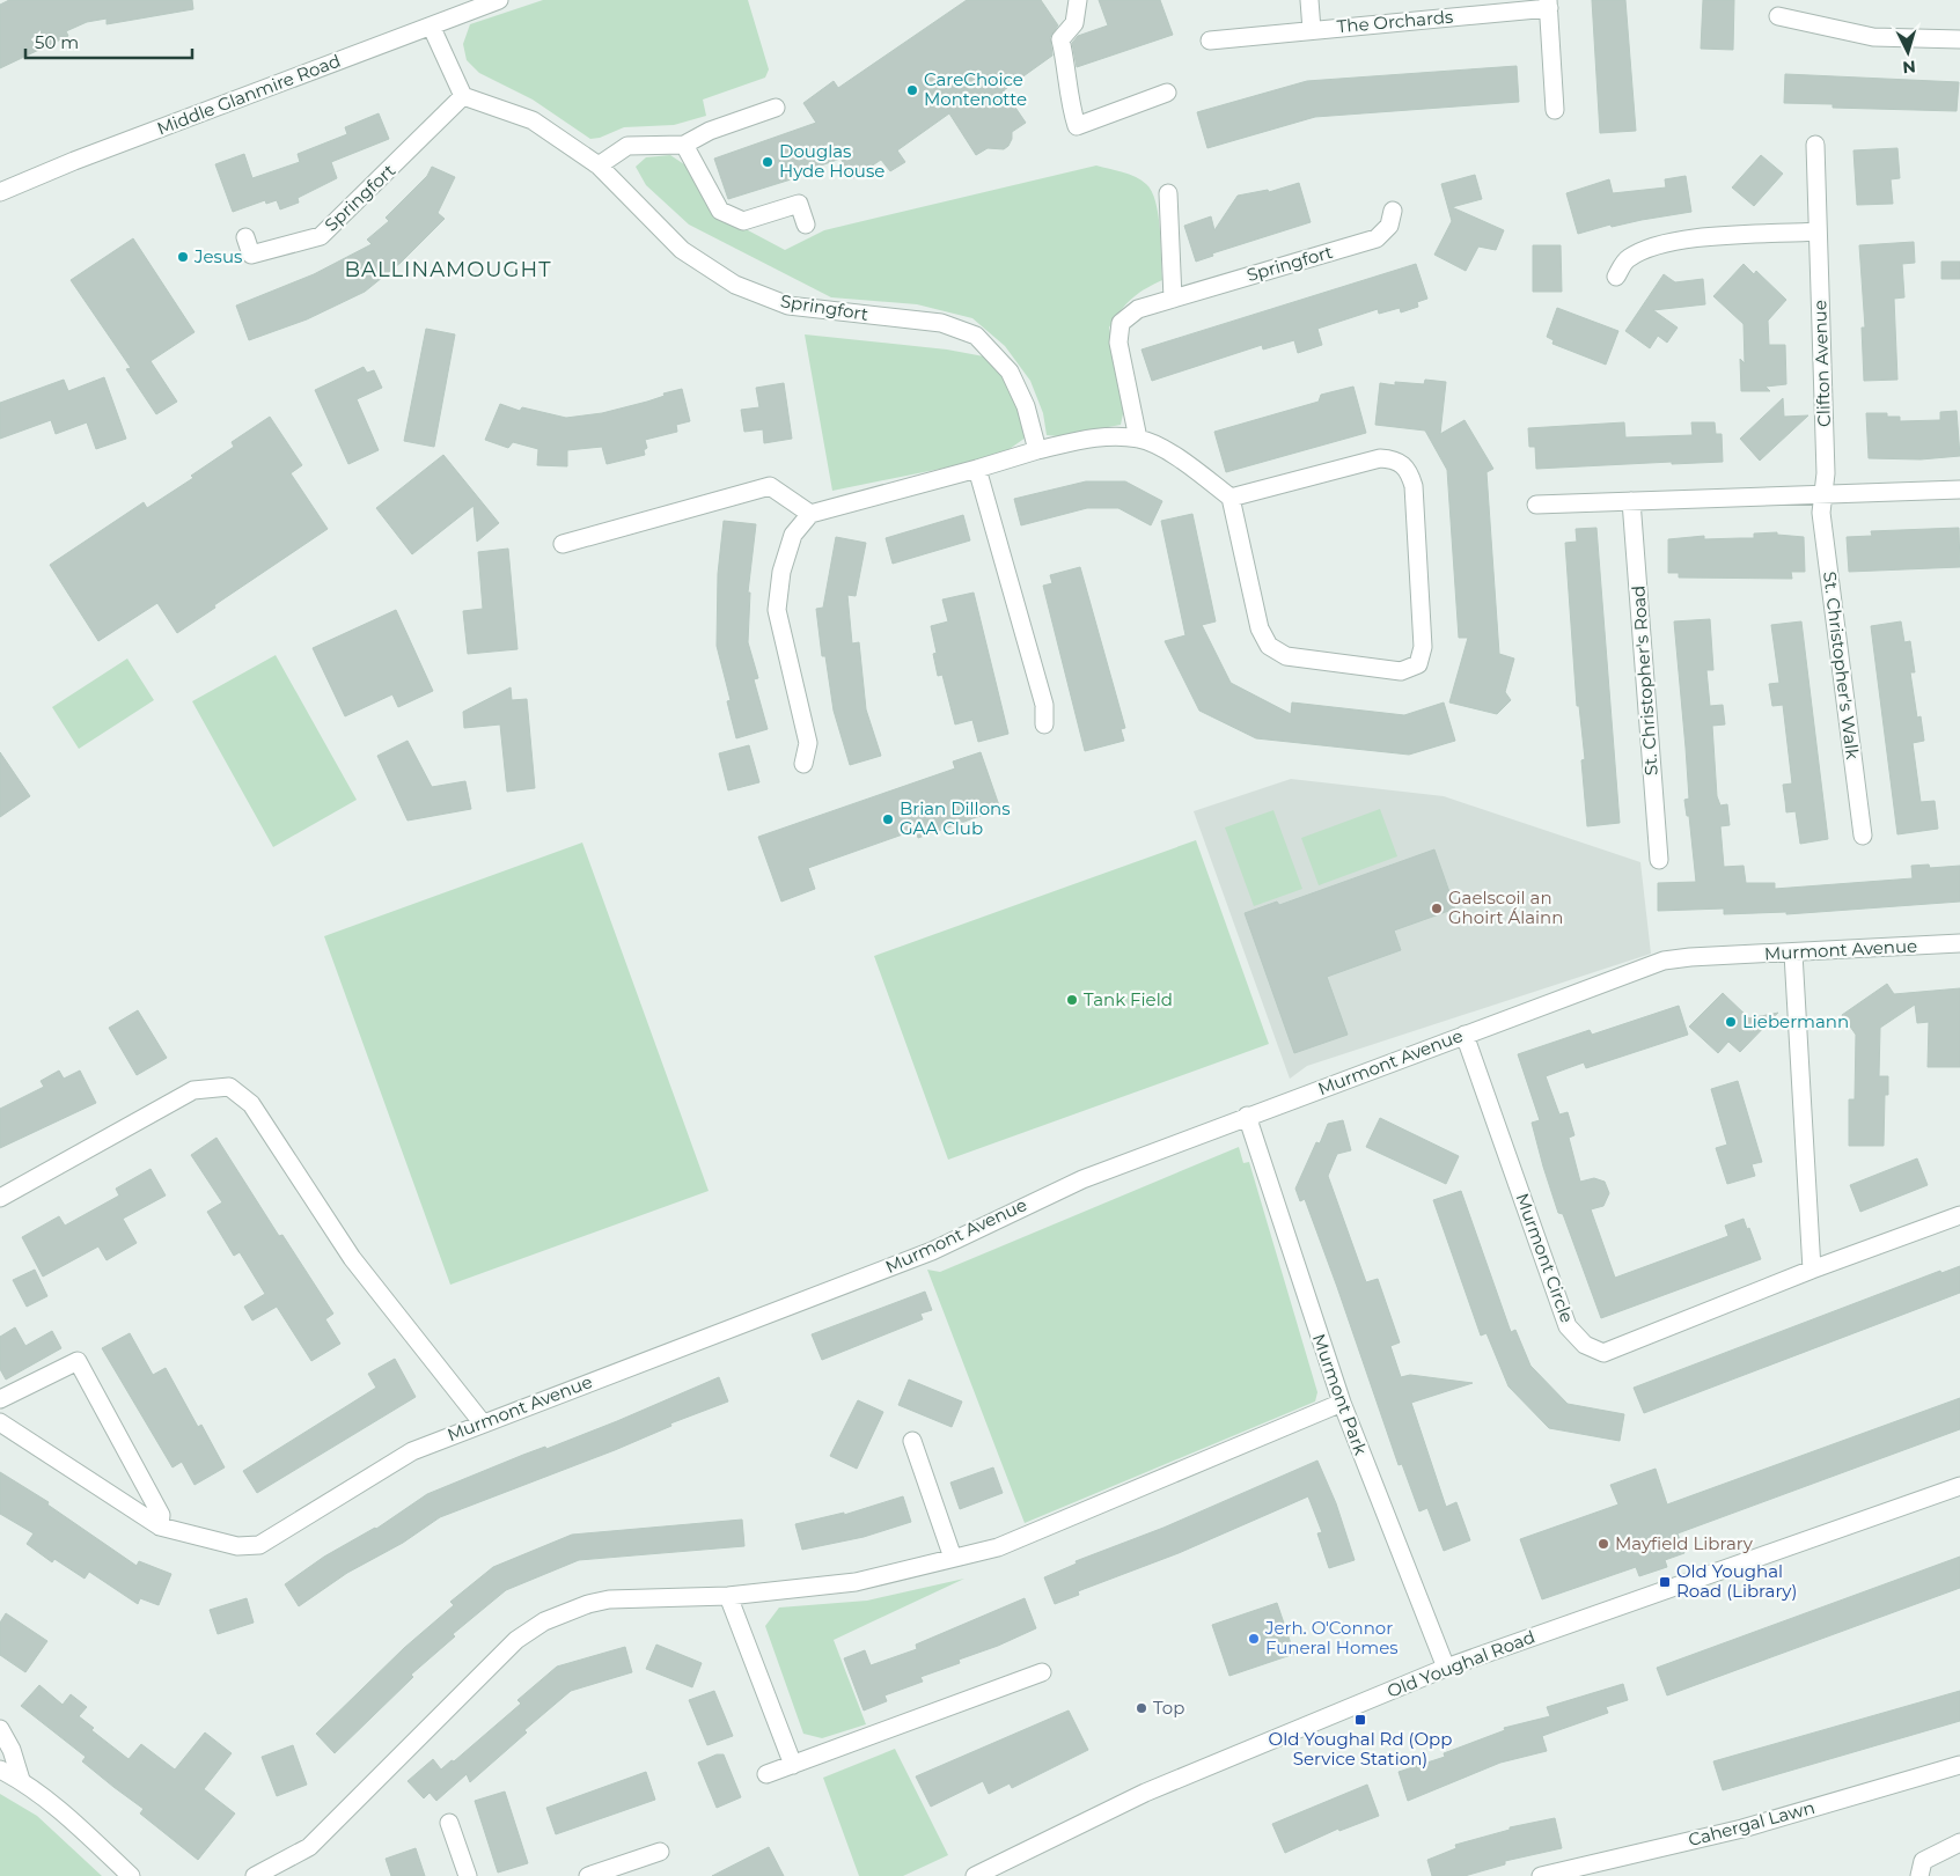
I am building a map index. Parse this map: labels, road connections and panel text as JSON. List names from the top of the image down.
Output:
{
  "streets": {
    "street": [
      "The Orchards",
      "Middle Glanmire Road",
      "Springfort",
      "Clifton Avenue",
      "St. Christopher's Walk",
      "St. Christopher's Road",
      "Murmont Avenue",
      "Murmont Circle",
      "Murmont Park",
      "Old Youghal Road",
      "Cahergal Lawn"
    ]
  },
  "crossings": [
    ["Clifton Avenue", "St. Christopher's Walk"],
    ["Murmont Avenue", "Murmont Circle"],
    ["Murmont Avenue", "Murmont Park"],
    ["Murmont Park", "Old Youghal Road"]
  ],
  "districts": ["BALLINAMOUGHT"],
  "places": {
    "other": [
      "CareChoice Montenotte",
      "Douglas Hyde House",
      "Jesus",
      "Brian Dillons GAA Club",
      "Gaelscoil an Ghoirt Álainn",
      "Tank Field",
      "Liebermann",
      "Mayfield Library",
      "Jerh. O'Connor Funeral Homes",
      "Top"
    ],
    "transit": ["Old Youghal Road (Library)", "Old Youghal Rd (Opp Service Station)"]
  },
  "scale_bar": "50 m",
  "north": "bottom"
}
